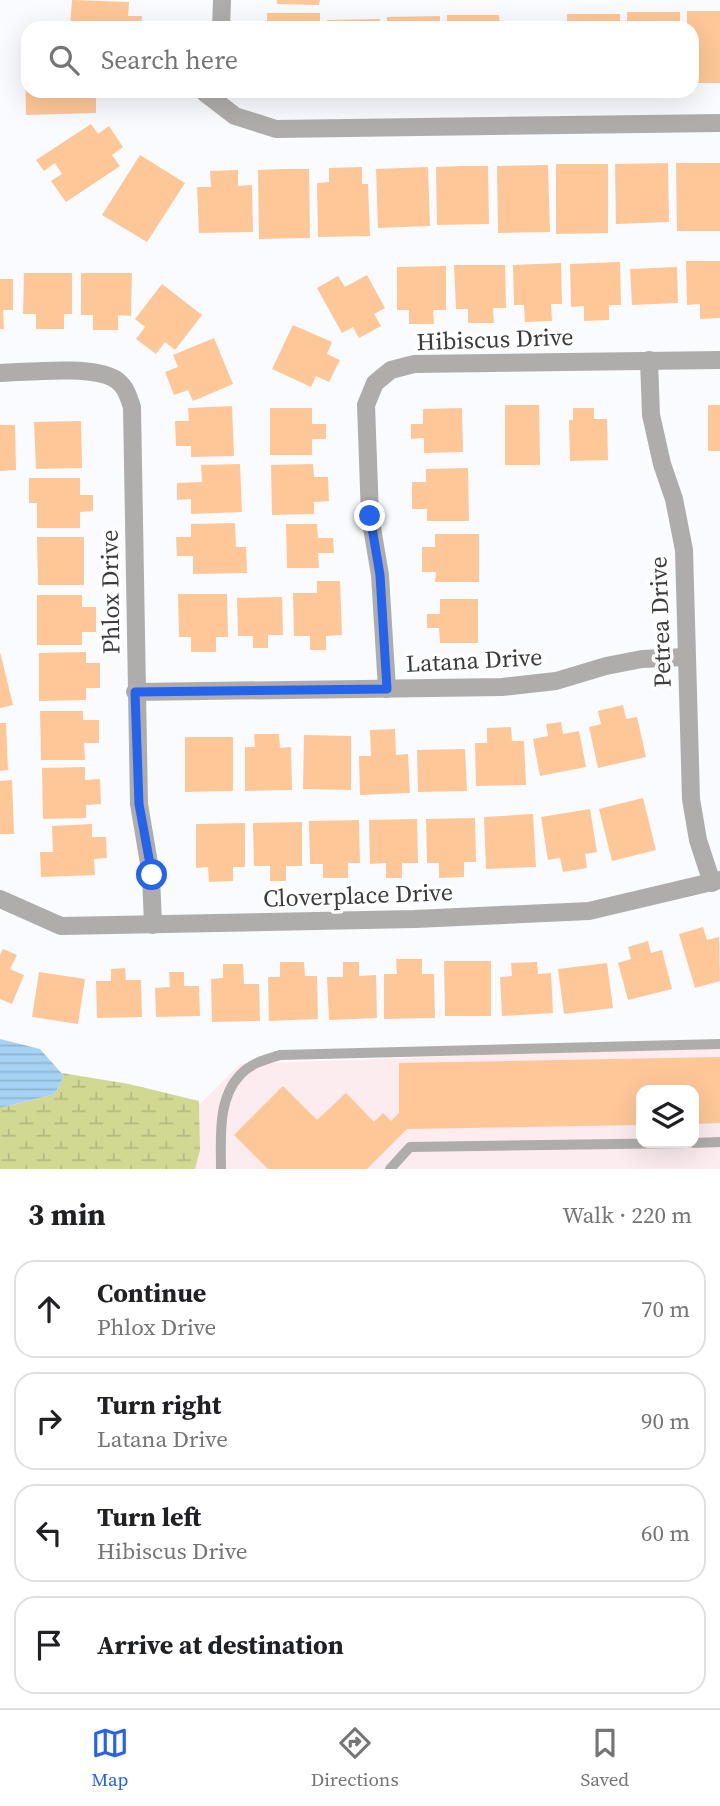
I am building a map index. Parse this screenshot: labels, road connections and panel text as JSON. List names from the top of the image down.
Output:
{
  "streets": {
    "street": [
      "Hibiscus Drive",
      "Phlox Drive",
      "Petrea Drive",
      "Latana Drive",
      "Cloverplace Drive"
    ]
  },
  "crossings": [
    ["Hibiscus Drive", "Petrea Drive"],
    ["Hibiscus Drive", "Latana Drive"],
    ["Phlox Drive", "Latana Drive"],
    ["Phlox Drive", "Cloverplace Drive"],
    ["Petrea Drive", "Latana Drive"],
    ["Petrea Drive", "Cloverplace Drive"]
  ],
  "page": {
    "search": "Search here",
    "heading": ["3 min", "Walk · 220 m"],
    "list": [
      ["Continue", "Phlox Drive", "70 m"],
      ["Turn right", "Latana Drive", "90 m"],
      ["Turn left", "Hibiscus Drive", "60 m"],
      "Arrive at destination"
    ],
    "nav": ["Map", "Directions", "Saved"]
  }
}
